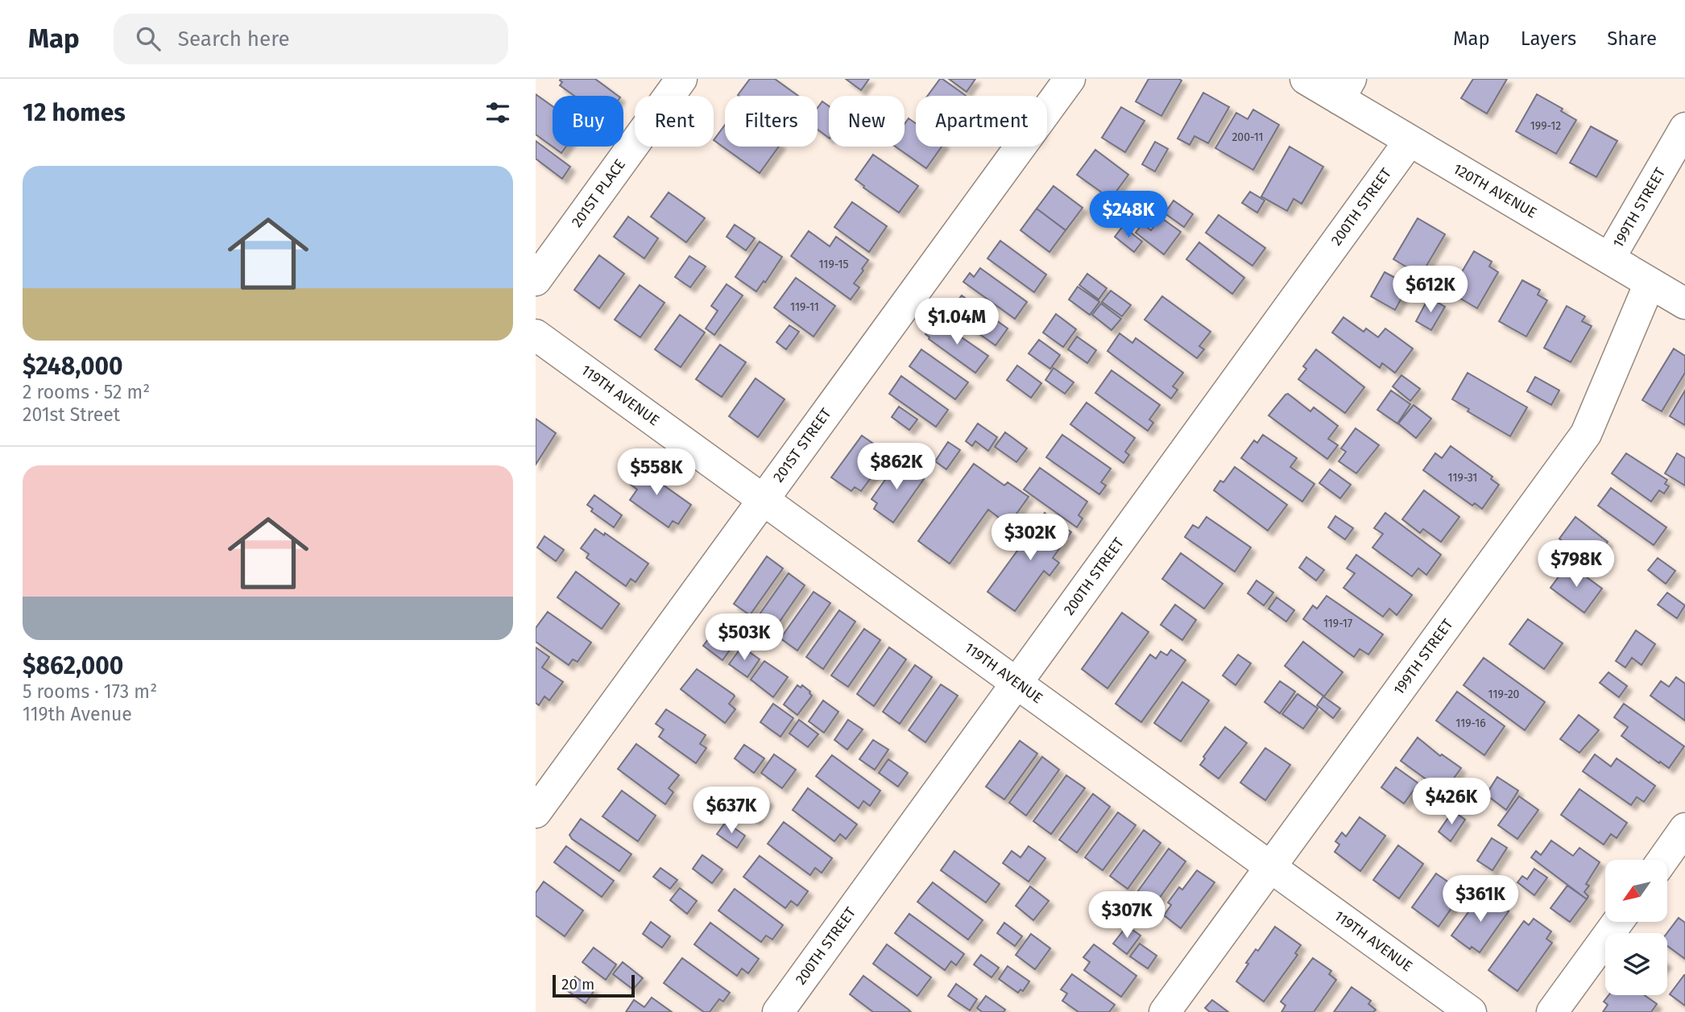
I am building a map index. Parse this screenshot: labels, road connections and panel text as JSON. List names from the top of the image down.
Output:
{
  "streets": {
    "street": [
      "120TH AVENUE",
      "201ST PLACE",
      "200TH STREET",
      "199TH STREET",
      "119TH AVENUE",
      "201ST STREET"
    ]
  },
  "crossings": [
    ["120TH AVENUE", "200TH STREET"],
    ["120TH AVENUE", "199TH STREET"],
    ["200TH STREET", "119TH AVENUE"],
    ["199TH STREET", "119TH AVENUE"],
    ["119TH AVENUE", "201ST STREET"]
  ],
  "house_numbers": [
    "199-12",
    "200-11",
    "119-15",
    "119-11",
    "119-31",
    "119-17",
    "119-20",
    "119-16"
  ],
  "scale_bar": "20 m",
  "north": "bottom left",
  "page": {
    "header": "Map",
    "search": "Search here",
    "nav": ["Map", "Layers", "Share"],
    "heading": "12 homes",
    "chip": [
      "Buy",
      "Rent",
      "Filters",
      "New",
      "Apartment"
    ],
    "list": [
      {
        "name": "$248,000",
        "note": "2 rooms · 52 m² · 201st Street"
      },
      {
        "name": "$862,000",
        "note": "5 rooms · 173 m² · 119th Avenue"
      }
    ],
    "price": [
      "$248K",
      "$612K",
      "$1.04M",
      "$862K",
      "$558K",
      "$302K",
      "$798K",
      "$503K",
      "$426K",
      "$637K",
      "$361K",
      "$307K"
    ],
    "scale": "20 m"
  }
}
